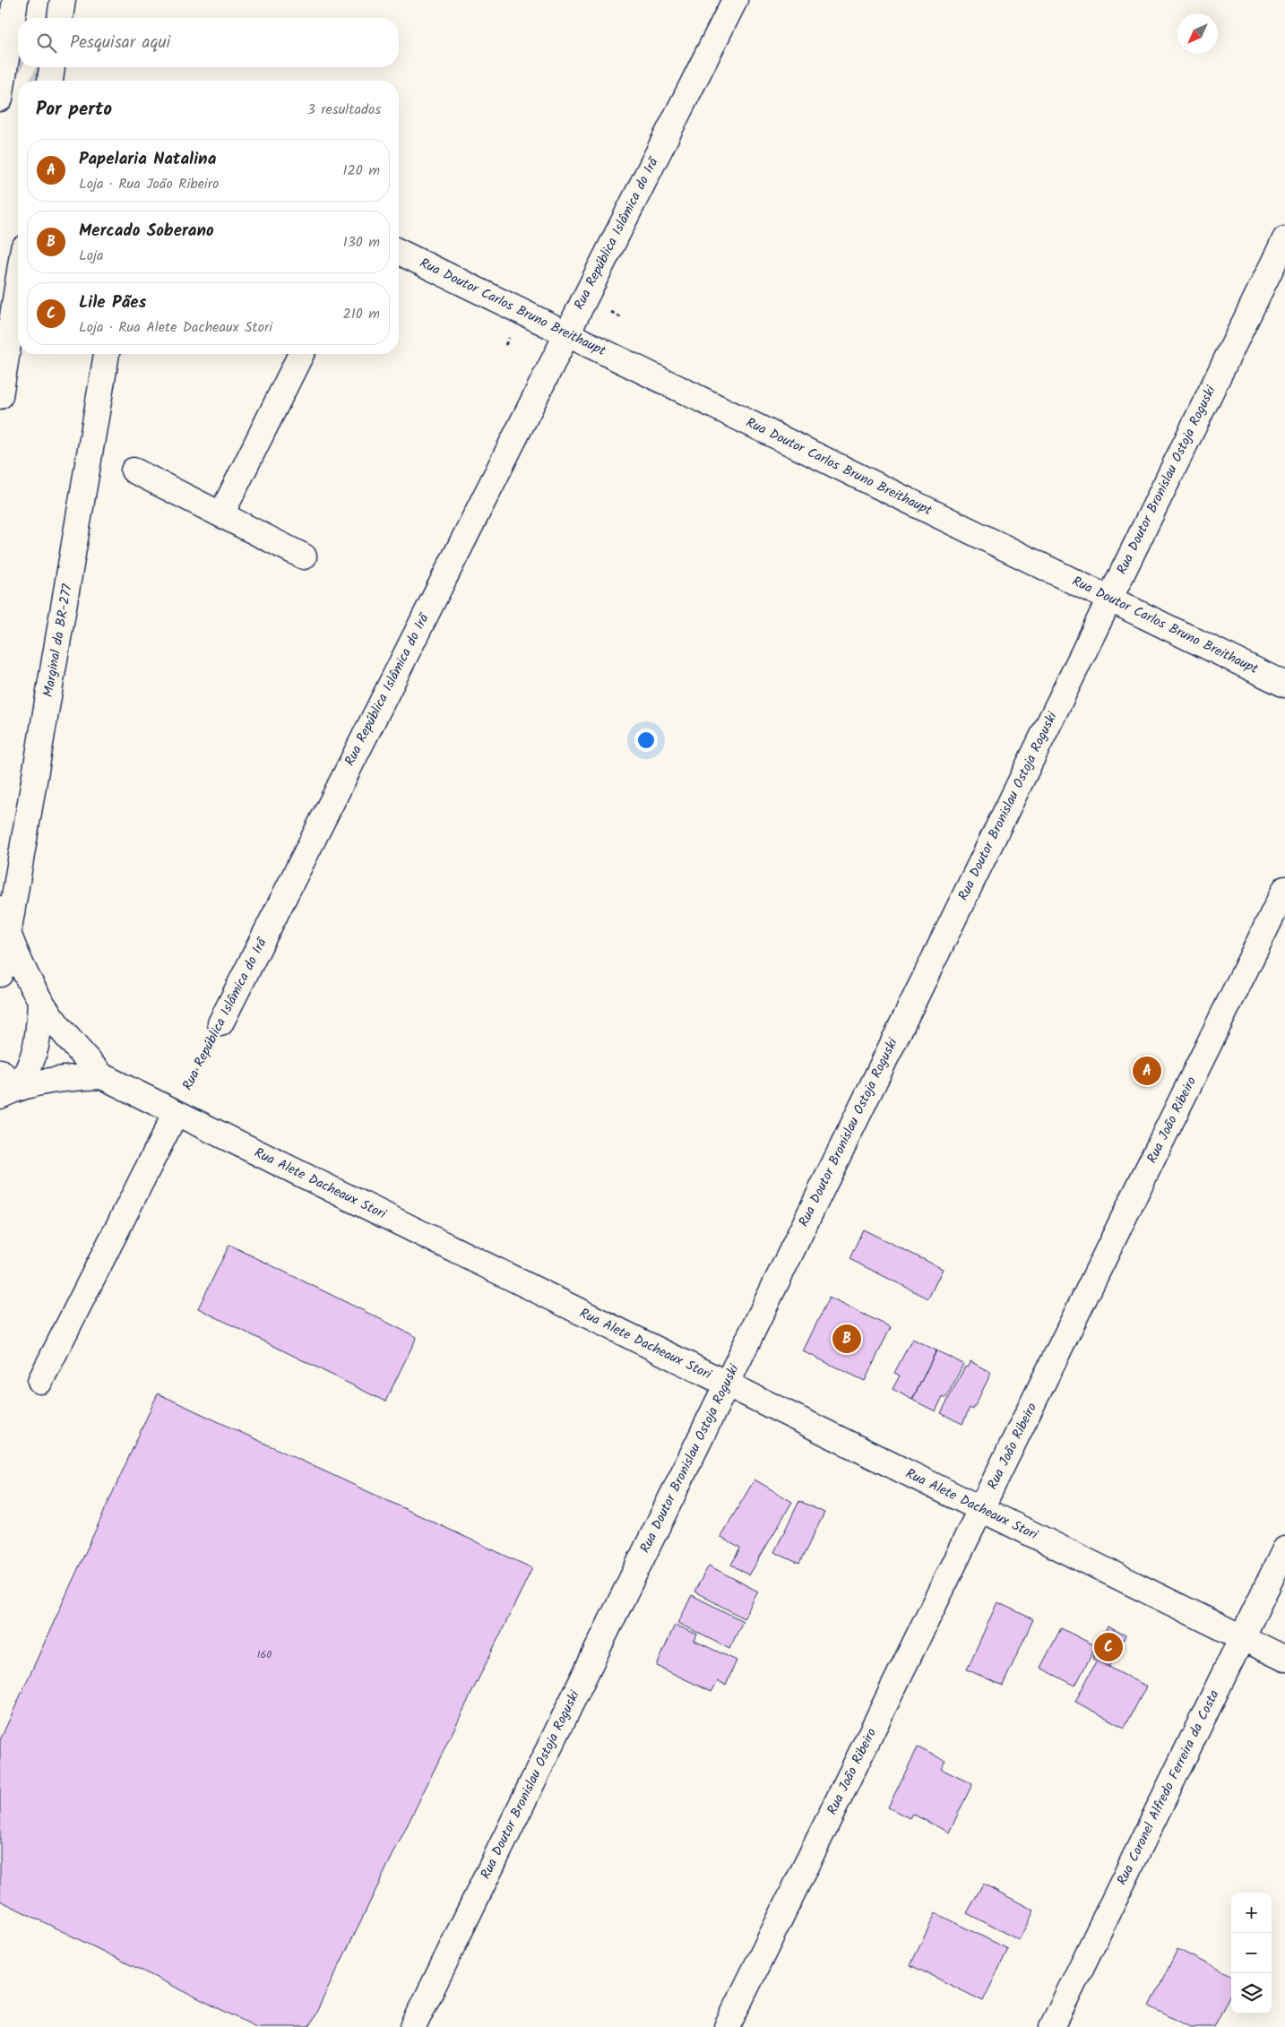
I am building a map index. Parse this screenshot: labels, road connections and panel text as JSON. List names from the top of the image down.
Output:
{
  "streets": {
    "main road": [
      "Rua República Islâmica do Irã",
      "Rua Doutor Carlos Bruno Breithaupt",
      "Rua Doutor Bronislau Ostoja Roguski",
      "Marginal da BR-277",
      "Rua João Ribeiro",
      "Rua Alete Dacheaux Stori",
      "Rua Coronel Alfredo Ferreira da Costa"
    ]
  },
  "crossings": [
    ["Rua República Islâmica do Irã", "Rua Doutor Carlos Bruno Breithaupt"],
    ["Rua República Islâmica do Irã", "Rua Alete Dacheaux Stori"],
    ["Rua Doutor Carlos Bruno Breithaupt", "Rua Doutor Bronislau Ostoja Roguski"],
    ["Rua Doutor Bronislau Ostoja Roguski", "Rua Alete Dacheaux Stori"],
    ["Rua João Ribeiro", "Rua Alete Dacheaux Stori"],
    ["Rua Alete Dacheaux Stori", "Rua Coronel Alfredo Ferreira da Costa"]
  ],
  "house_numbers": ["160"],
  "north": "bottom left",
  "page": {
    "search": "Pesquisar aqui",
    "heading": ["Por perto", "3 resultados"],
    "list": [
      {
        "mark": "A",
        "name": "Papelaria Natalina",
        "note": "Loja · Rua João Ribeiro",
        "value": "120 m"
      },
      {
        "mark": "B",
        "name": "Mercado Soberano",
        "note": "Loja",
        "value": "130 m"
      },
      {
        "mark": "C",
        "name": "Lile Pães",
        "note": "Loja · Rua Alete Dacheaux Stori",
        "value": "210 m"
      }
    ],
    "pins": ["A", "B", "C"],
    "map_buttons": ["+", "−"]
  }
}
